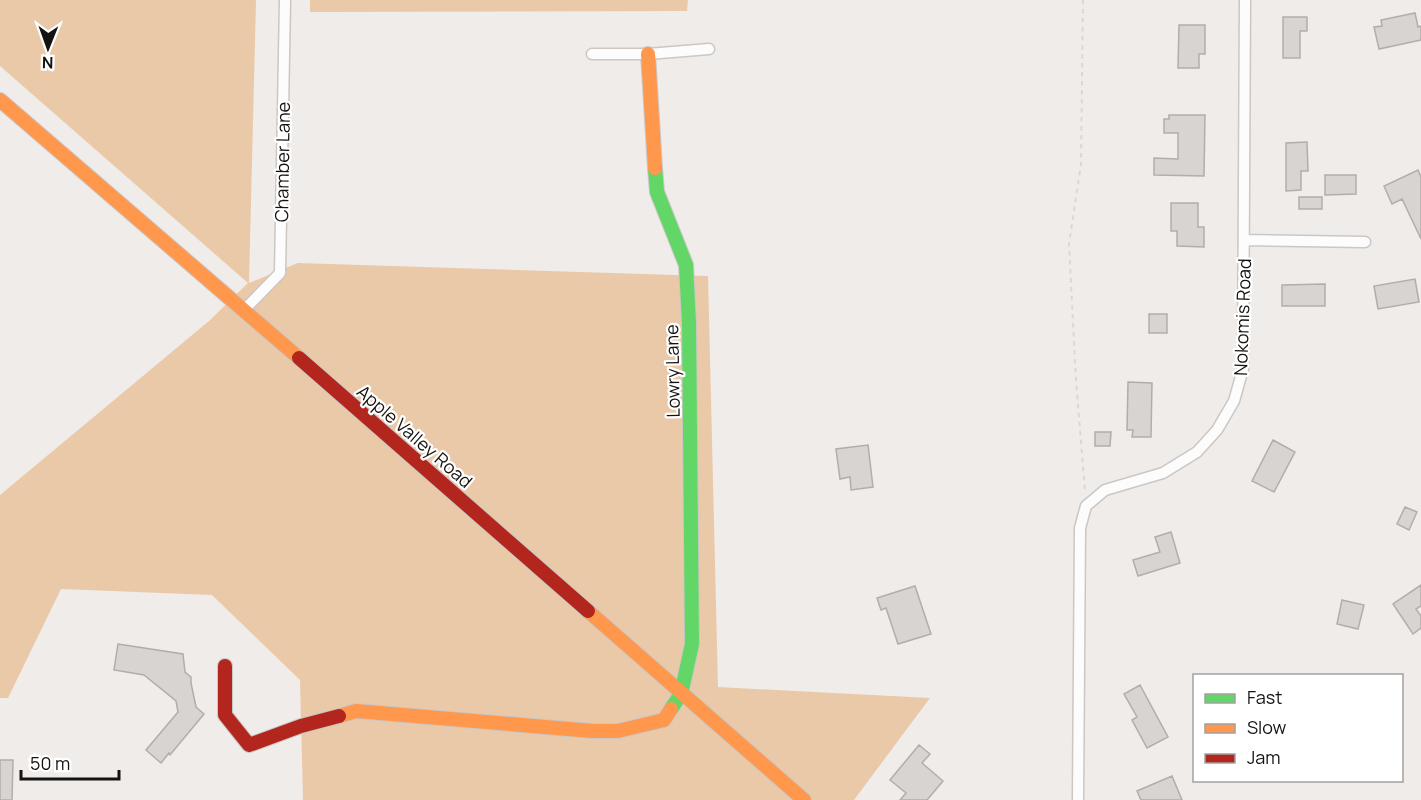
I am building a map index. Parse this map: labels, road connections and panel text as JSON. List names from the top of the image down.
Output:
{
  "streets": {
    "street": [
      "Chamber Lane",
      "Nokomis Road",
      "Lowry Lane",
      "Apple Valley Road"
    ]
  },
  "crossings": [
    ["Chamber Lane", "Apple Valley Road"],
    ["Lowry Lane", "Apple Valley Road"]
  ],
  "legend": ["Fast", "Slow", "Jam"],
  "scale_bar": "50 m",
  "north": "bottom"
}
